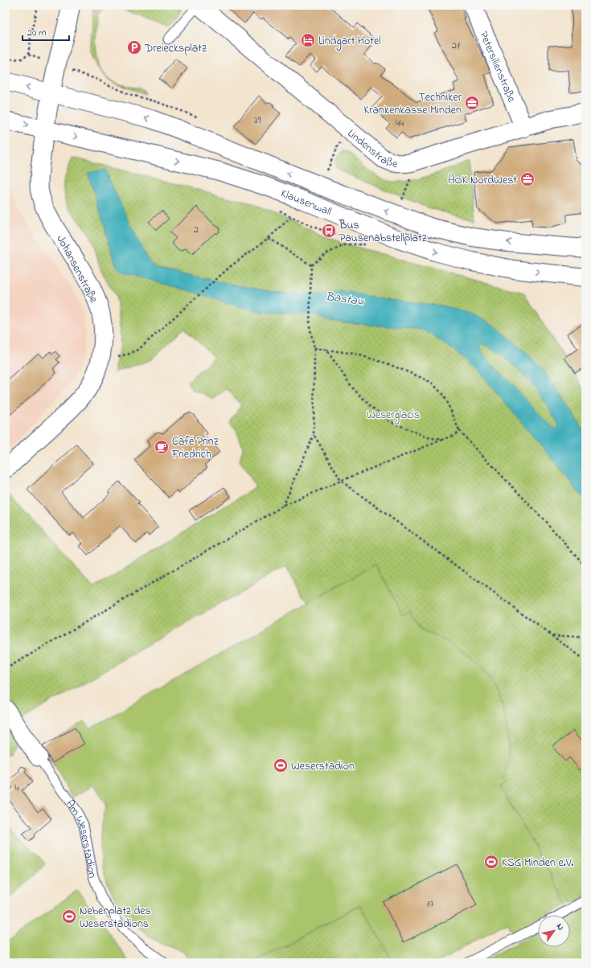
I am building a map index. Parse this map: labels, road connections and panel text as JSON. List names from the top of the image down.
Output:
{
  "streets": {
    "main road": [
      "Petersilienstraße",
      "Lindenstraße",
      "Klausenwall",
      "Johansenstraße",
      "Am Weserstadion"
    ]
  },
  "crossings": [
    ["Petersilienstraße", "Lindenstraße"],
    ["Klausenwall", "Johansenstraße"]
  ],
  "water": ["Bastau"],
  "parks": ["Weserglacis"],
  "places": {
    "hotel": ["Lindgart Hotel"],
    "parking": ["Dreiecksplatz"],
    "office": ["Techniker Krankenkasse Minden", "AOK NordWest"],
    "bus stop": ["Bus Pausenabstellplatz"],
    "cafe": ["Café Prinz Friedrich"],
    "sports": ["Weserstadion", "KSG Minden e.V.", "Nebenplatz des Weserstadions"]
  },
  "house_numbers": [
    "21",
    "39",
    "44",
    "2",
    "4",
    "17"
  ],
  "scale_bar": "20 m",
  "north": "top right"
}
